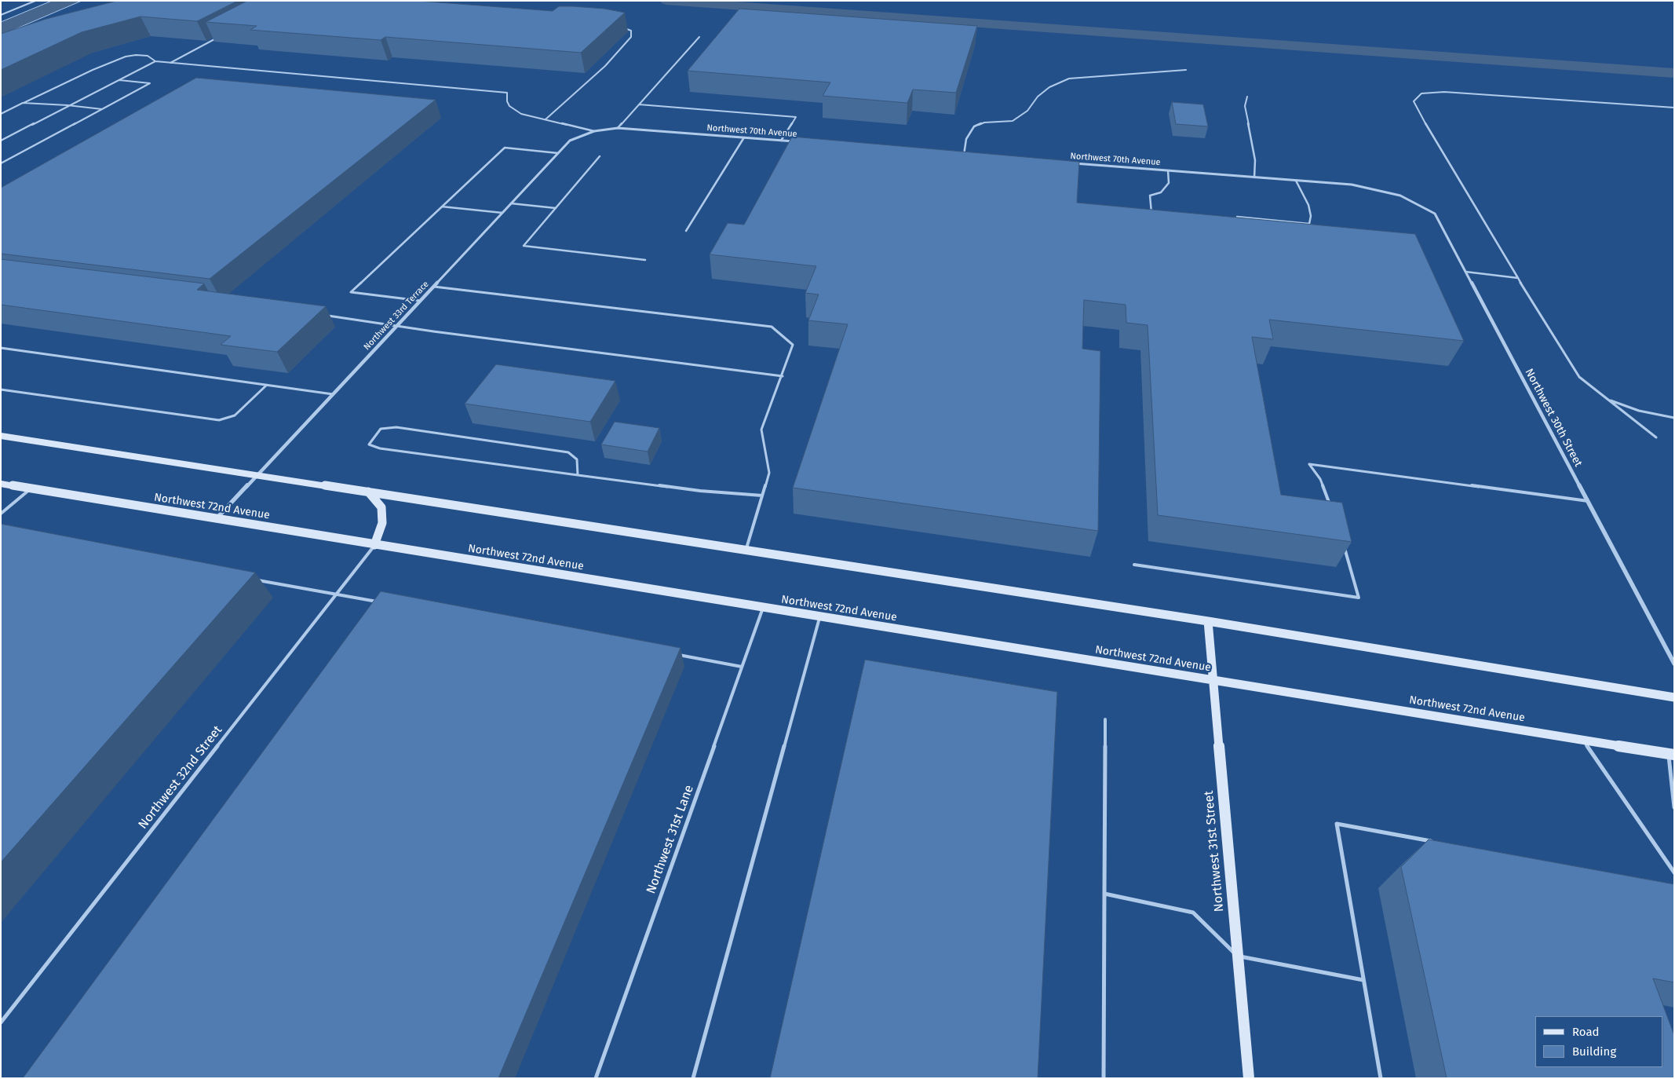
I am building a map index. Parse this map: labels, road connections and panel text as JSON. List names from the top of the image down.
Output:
{
  "streets": {
    "main road": ["Northwest 72nd Avenue", "Northwest 31st Street"],
    "street": ["Northwest 70th Avenue", "Northwest 33rd Terrace", "Northwest 30th Street"],
    "lane": ["Northwest 32nd Street", "Northwest 31st Lane"]
  },
  "crossings": [
    ["Northwest 70th Avenue", "Northwest 33rd Terrace"],
    ["Northwest 70th Avenue", "Northwest 30th Street"],
    ["Northwest 33rd Terrace", "Northwest 72nd Avenue"],
    ["Northwest 72nd Avenue", "Northwest 32nd Street"],
    ["Northwest 72nd Avenue", "Northwest 31st Lane"],
    ["Northwest 72nd Avenue", "Northwest 31st Street"]
  ],
  "legend": ["Road", "Building"]
}
